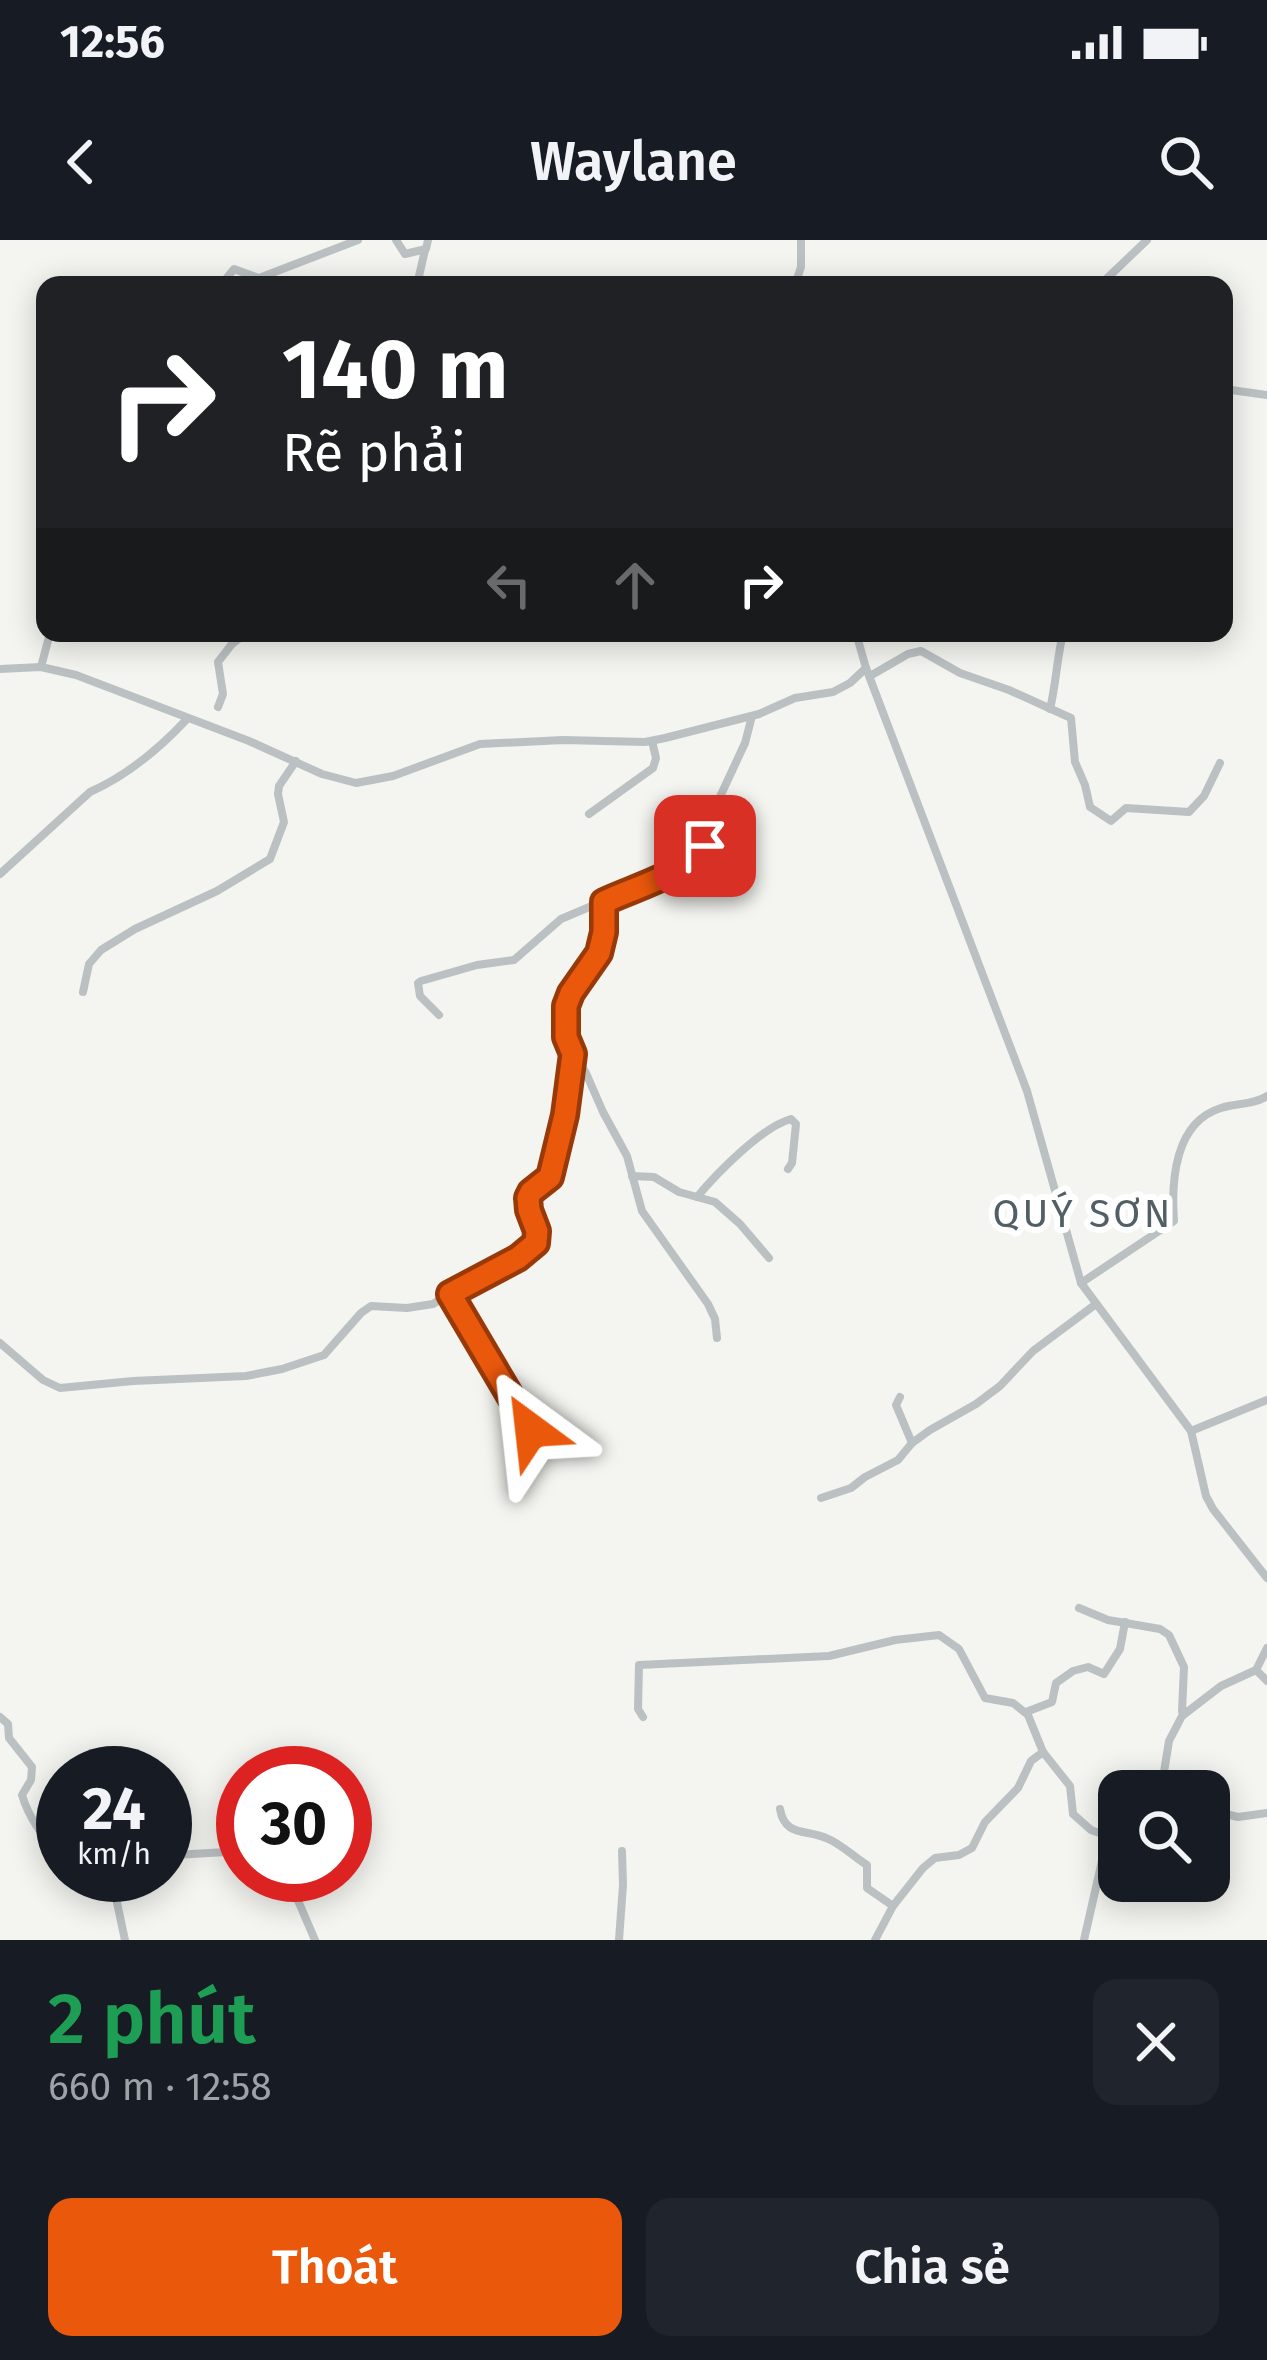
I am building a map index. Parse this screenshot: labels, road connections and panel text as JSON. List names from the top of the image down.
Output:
{
  "districts": ["QUÝ SƠN"],
  "page": {
    "status": "12:56",
    "header": "Waylane",
    "turn": ["140 m", "Rẽ phải"],
    "speed": "24 km/h",
    "limit": "30",
    "heading": ["2 phút", "660 m · 12:58"],
    "buttons": ["Thoát", "Chia sẻ"]
  }
}
